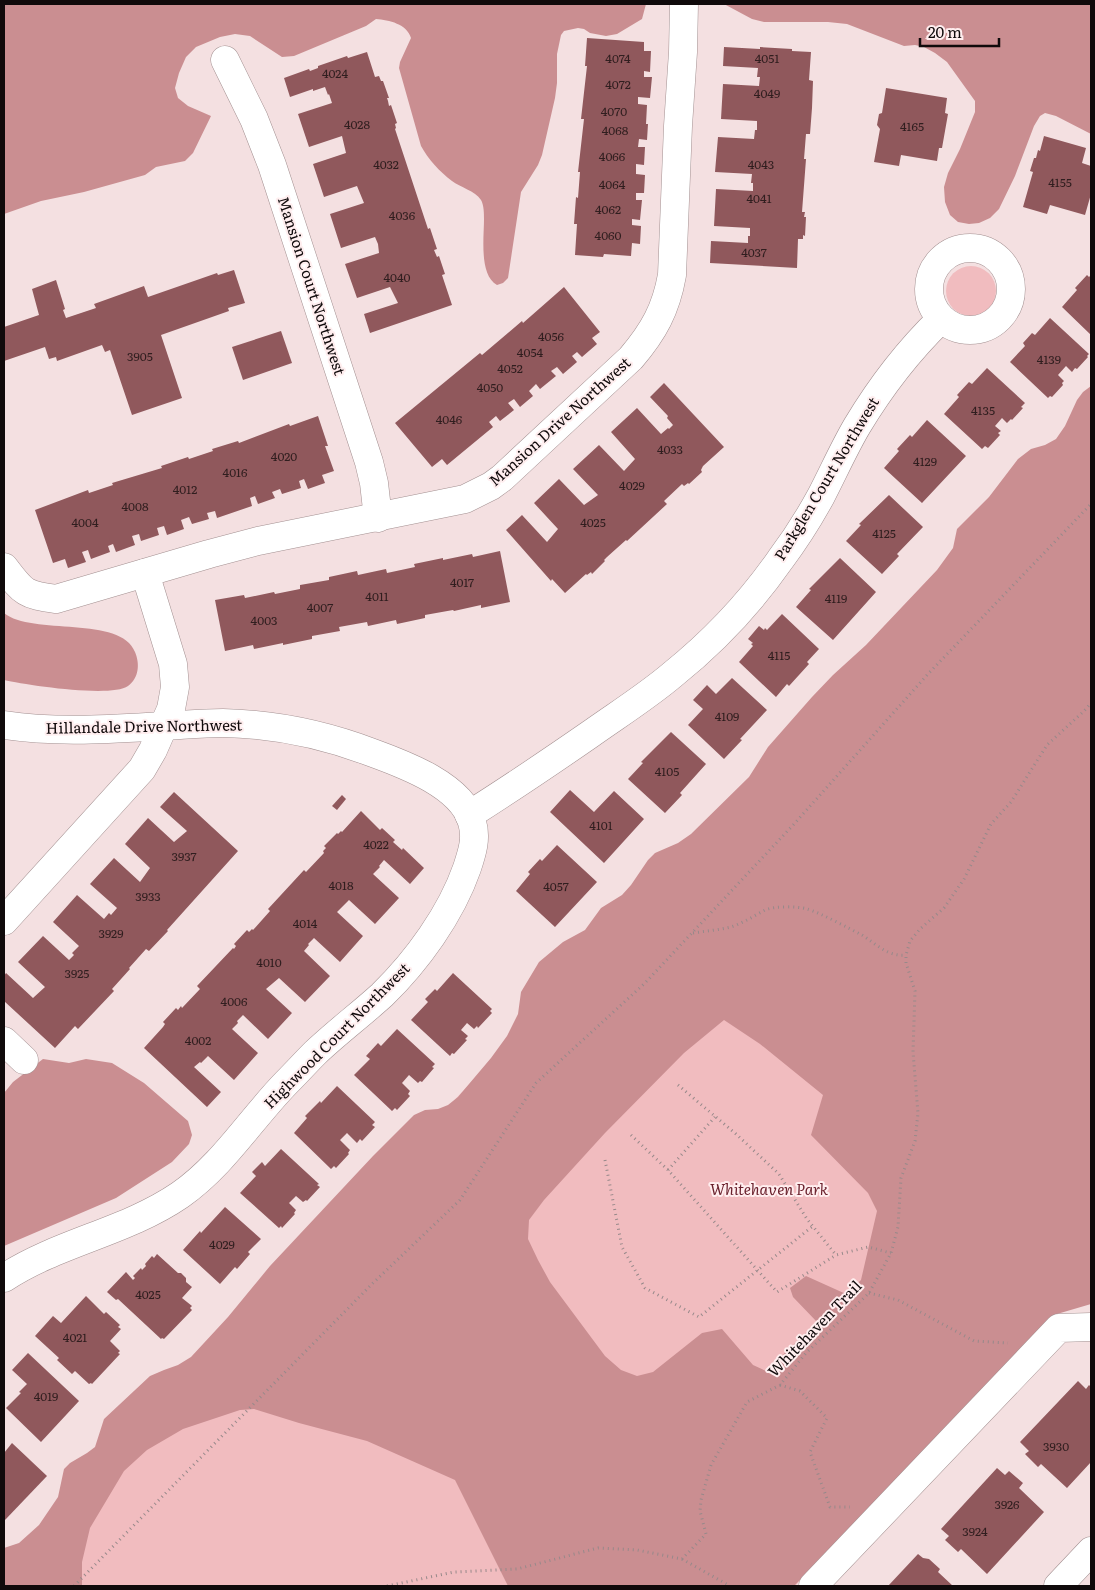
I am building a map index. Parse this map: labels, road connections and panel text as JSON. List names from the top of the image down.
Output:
{
  "streets": {
    "street": [
      "Mansion Court Northwest",
      "Mansion Drive Northwest",
      "Parkglen Court Northwest",
      "Hillandale Drive Northwest",
      "Highwood Court Northwest"
    ],
    "path": ["Whitehaven Trail"]
  },
  "crossings": [
    ["Mansion Court Northwest", "Mansion Drive Northwest"],
    ["Parkglen Court Northwest", "Hillandale Drive Northwest"],
    ["Parkglen Court Northwest", "Highwood Court Northwest"],
    ["Hillandale Drive Northwest", "Highwood Court Northwest"]
  ],
  "parks": ["Whitehaven Park"],
  "house_numbers": [
    "4074",
    "4051",
    "4024",
    "4072",
    "4049",
    "4070",
    "4028",
    "4165",
    "4068",
    "4066",
    "4032",
    "4043",
    "4155",
    "4064",
    "4041",
    "4062",
    "4036",
    "4060",
    "4037",
    "4040",
    "4056",
    "4054",
    "3905",
    "4139",
    "4052",
    "4050",
    "4135",
    "4046",
    "4033",
    "4020",
    "4129",
    "4016",
    "4029",
    "4012",
    "4008",
    "4004",
    "4025",
    "4125",
    "4017",
    "4011",
    "4119",
    "4007",
    "4003",
    "4115",
    "4109",
    "4105",
    "4101",
    "4022",
    "3937",
    "4018",
    "4057",
    "3933",
    "4014",
    "3929",
    "4010",
    "3925",
    "4006",
    "4002",
    "4029",
    "4025",
    "4021",
    "4019",
    "3930",
    "3926",
    "3924"
  ],
  "scale_bar": "20 m"
}
